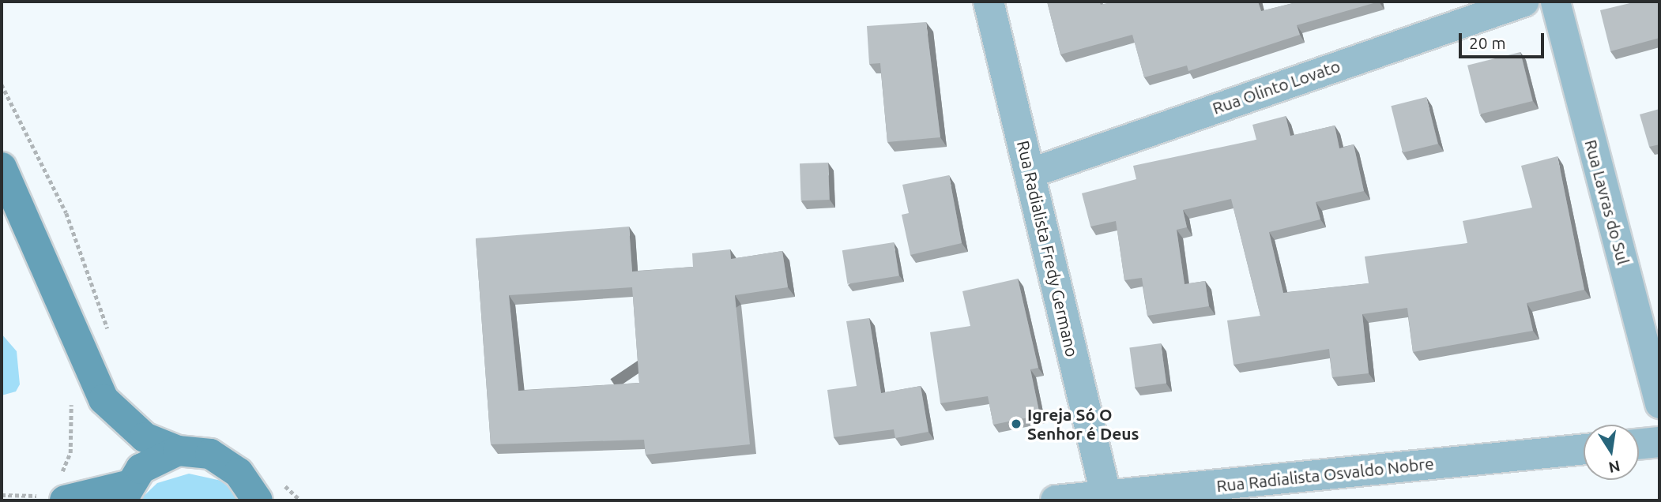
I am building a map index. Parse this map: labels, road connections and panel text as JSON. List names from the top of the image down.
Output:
{
  "streets": {
    "street": [
      "Rua Olinto Lovato",
      "Rua Lavras do Sul",
      "Rua Radialista Fredy Germano",
      "Rua Radialista Osvaldo Nobre"
    ]
  },
  "crossings": [
    ["Rua Olinto Lovato", "Rua Radialista Fredy Germano"],
    ["Rua Radialista Fredy Germano", "Rua Radialista Osvaldo Nobre"]
  ],
  "places": ["Igreja Só O Senhor é Deus"],
  "scale_bar": "20 m",
  "north": "bottom"
}
